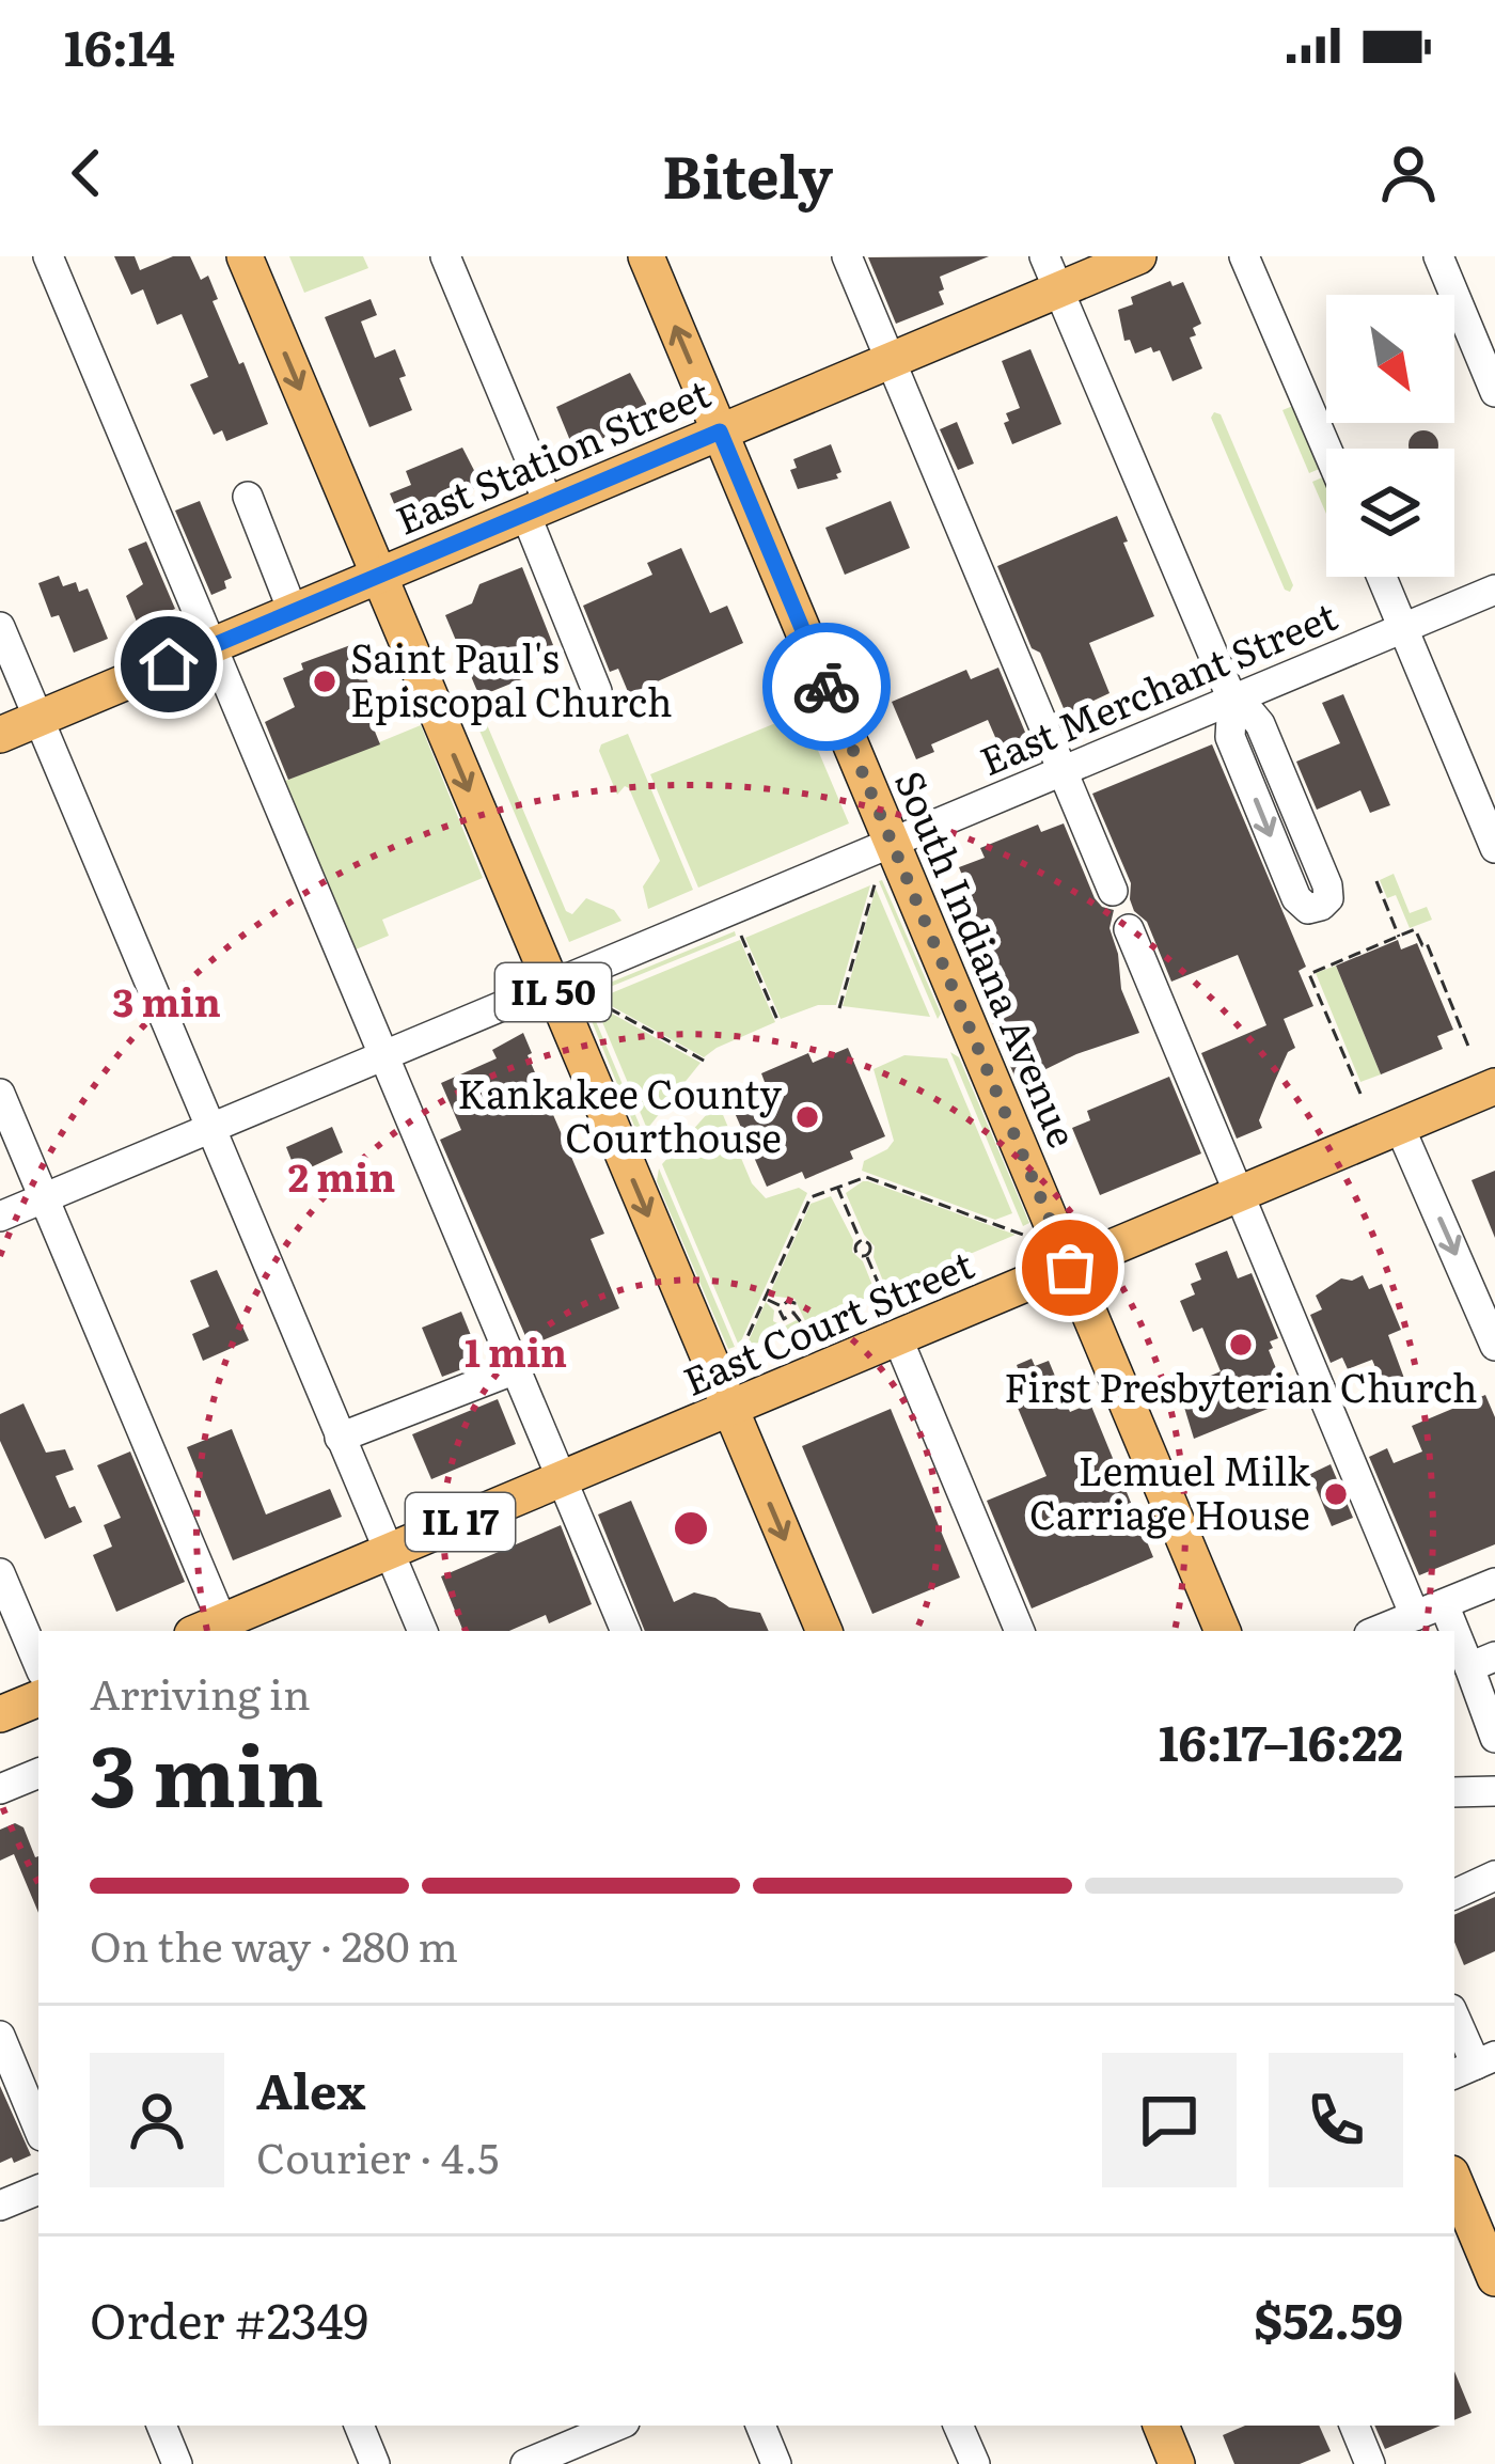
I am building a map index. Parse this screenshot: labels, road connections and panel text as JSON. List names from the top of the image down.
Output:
{
  "streets": {
    "main road": [
      "East Station Street",
      "South Indiana Avenue",
      "IL 50",
      "East Court Street",
      "IL 17"
    ],
    "street": ["East Merchant Street"]
  },
  "crossings": [
    ["East Station Street", "South Indiana Avenue"],
    ["East Station Street", "IL 50"],
    ["East Merchant Street", "South Indiana Avenue"],
    ["East Merchant Street", "IL 50"],
    ["South Indiana Avenue", "East Court Street"],
    ["IL 50", "East Court Street"]
  ],
  "places": [
    "Saint Paul's Episcopal Church",
    "Kankakee County Courthouse",
    "First Presbyterian Church",
    "Lemuel Milk Carriage House"
  ],
  "north": "bottom right",
  "page": {
    "status": "16:14",
    "header": "Bitely",
    "heading": ["3 min", "Arriving in", "16:17–16:22"],
    "panel": [
      "Alex",
      "Courier · 4.5",
      "Order #2349",
      "$52.59"
    ],
    "bar": "On the way · 280 m"
  },
  "rings": ["3 min", "2 min", "1 min"]
}
